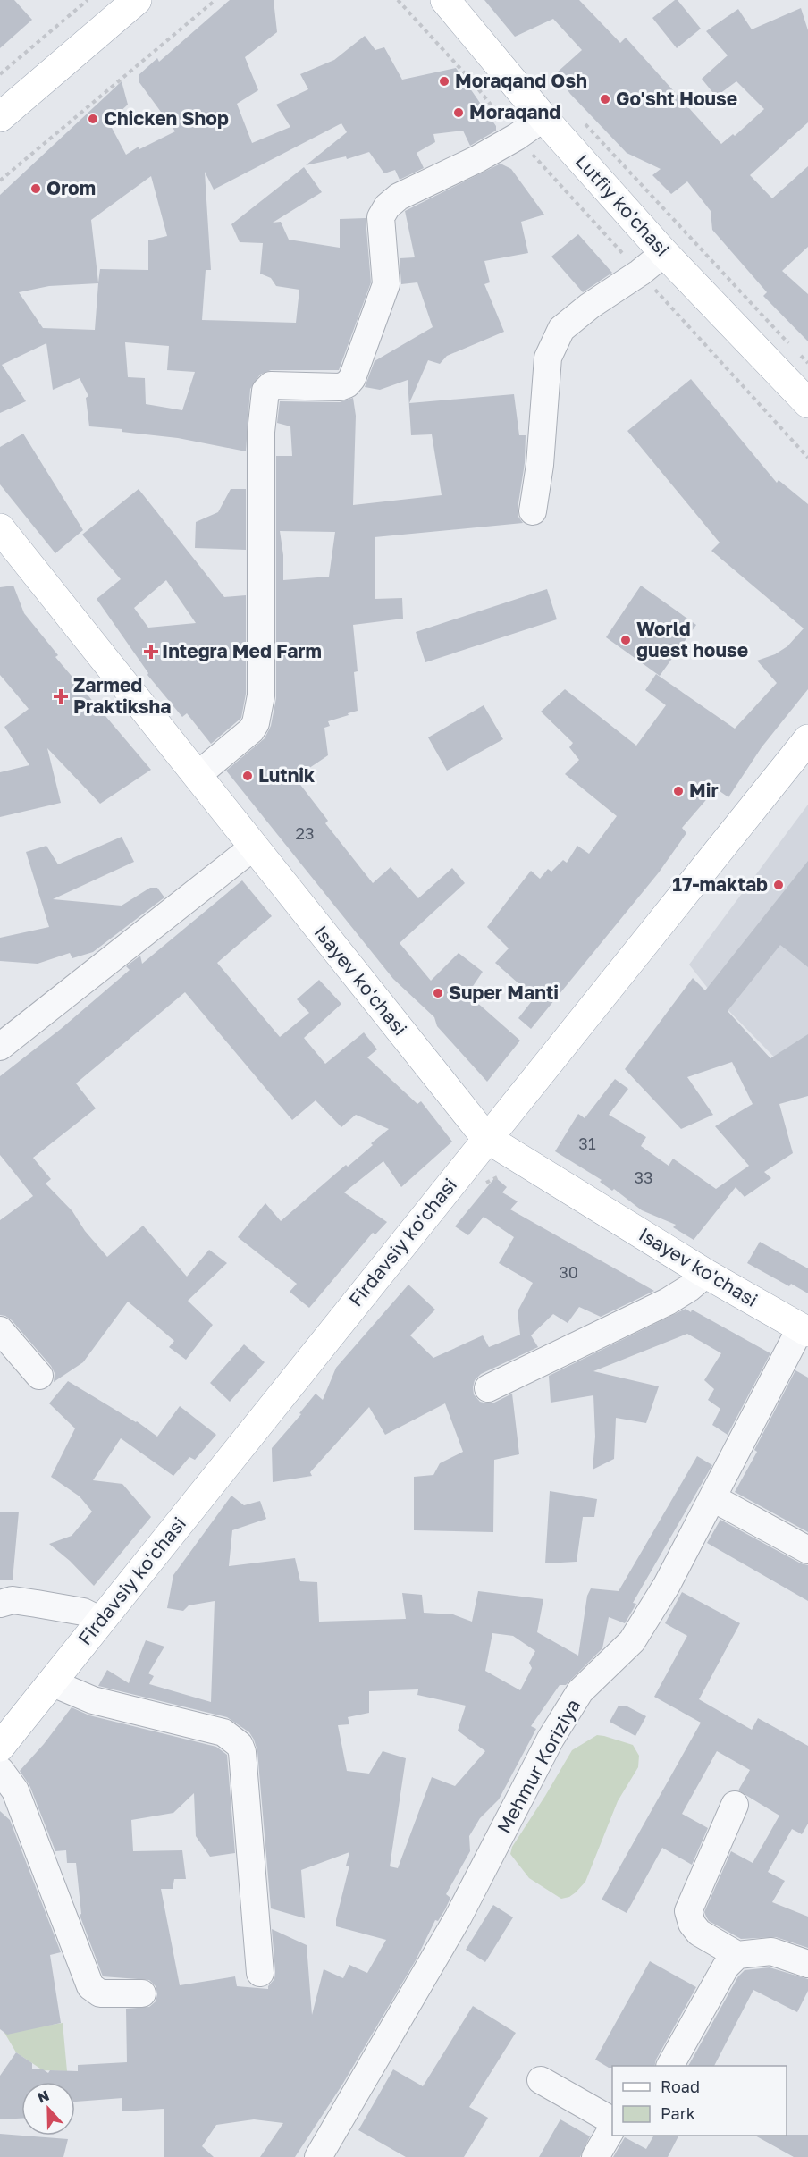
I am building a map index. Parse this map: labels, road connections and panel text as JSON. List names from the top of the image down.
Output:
{
  "streets": {
    "main road": ["Lutfiy ko'chasi", "Isayev ko'chasi", "Firdavsiy ko'chasi"],
    "street": ["Mehmur Koriziya"]
  },
  "crossings": [
    ["Isayev ko'chasi", "Firdavsiy ko'chasi"],
    ["Isayev ko'chasi", "Mehmur Koriziya"]
  ],
  "places": {
    "other": [
      "Moraqand Osh",
      "Go'sht House",
      "Moraqand",
      "Chicken Shop",
      "Orom",
      "World guest house",
      "Lutnik",
      "Mir",
      "17-maktab",
      "Super Manti"
    ],
    "health": ["Integra Med Farm", "Zarmed Praktiksha"]
  },
  "house_numbers": [
    "23",
    "31",
    "33",
    "30"
  ],
  "legend": ["Road", "Park"],
  "north": "top"
}
